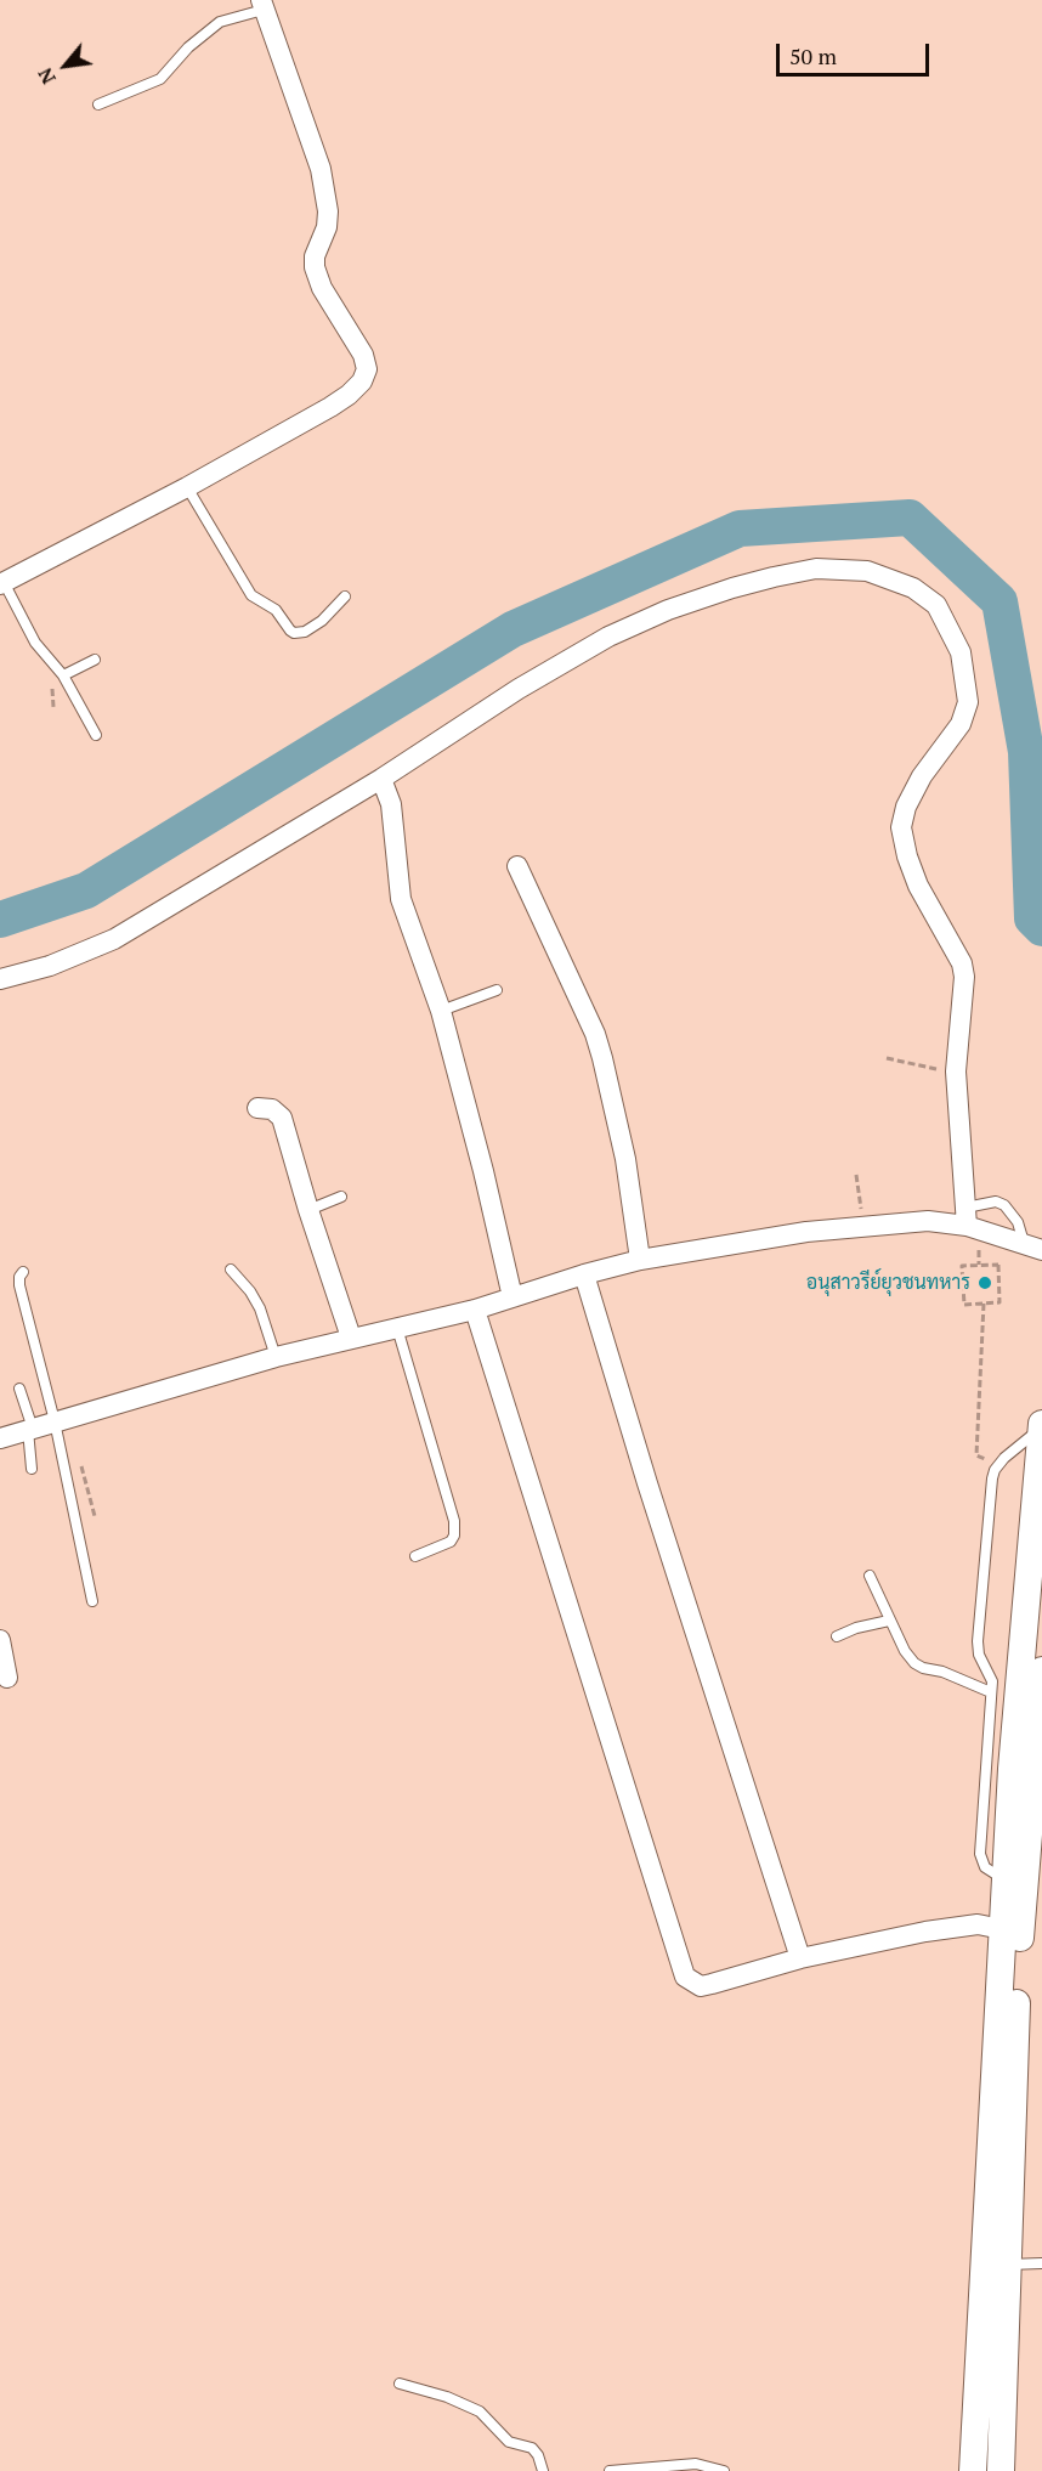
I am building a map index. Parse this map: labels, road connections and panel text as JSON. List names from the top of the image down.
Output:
{
  "places": ["อนุสาวรีย์ยุวชนทหาร"],
  "scale_bar": "50 m",
  "north": "bottom left"
}
